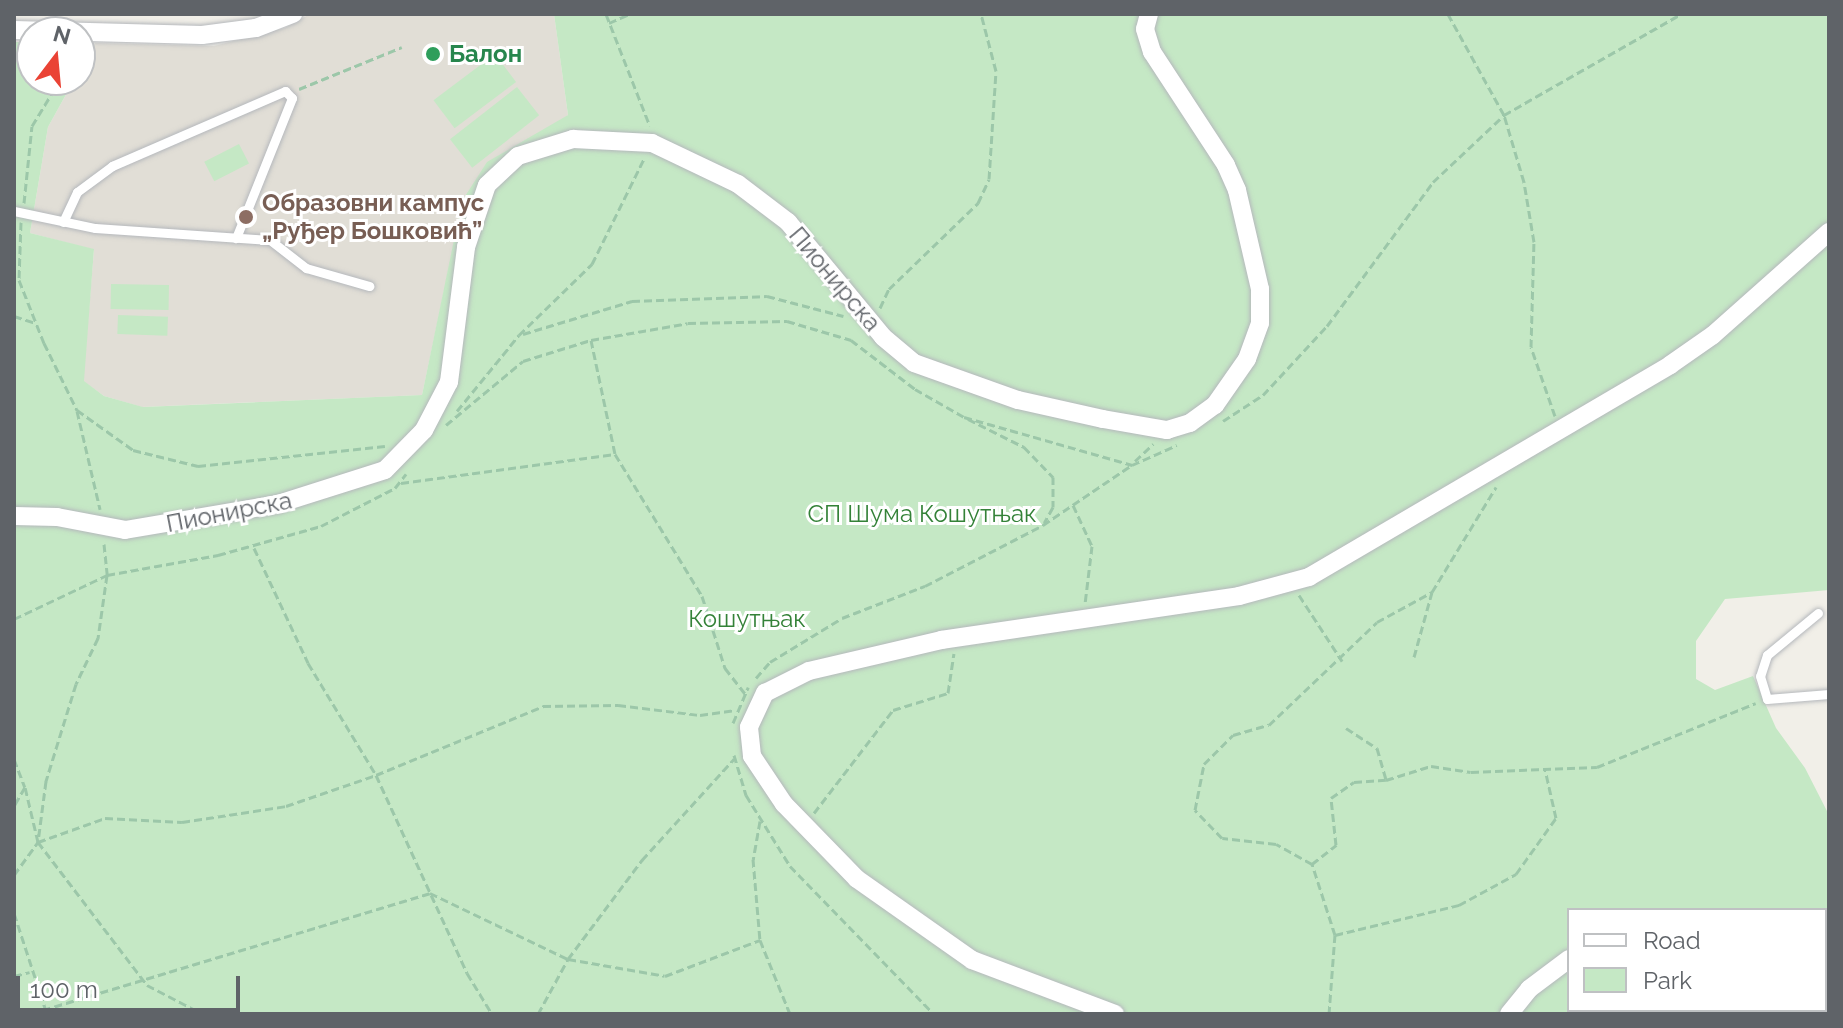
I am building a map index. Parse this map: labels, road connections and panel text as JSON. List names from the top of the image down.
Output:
{
  "streets": {
    "street": ["Пионирска"]
  },
  "parks": ["СП Шума Кошутњак", "Кошутњак"],
  "places": ["Балон", "Образовни кампус „Руђер Бошковић”"],
  "legend": ["Road", "Park"],
  "scale_bar": "100 m",
  "north": "top"
}
